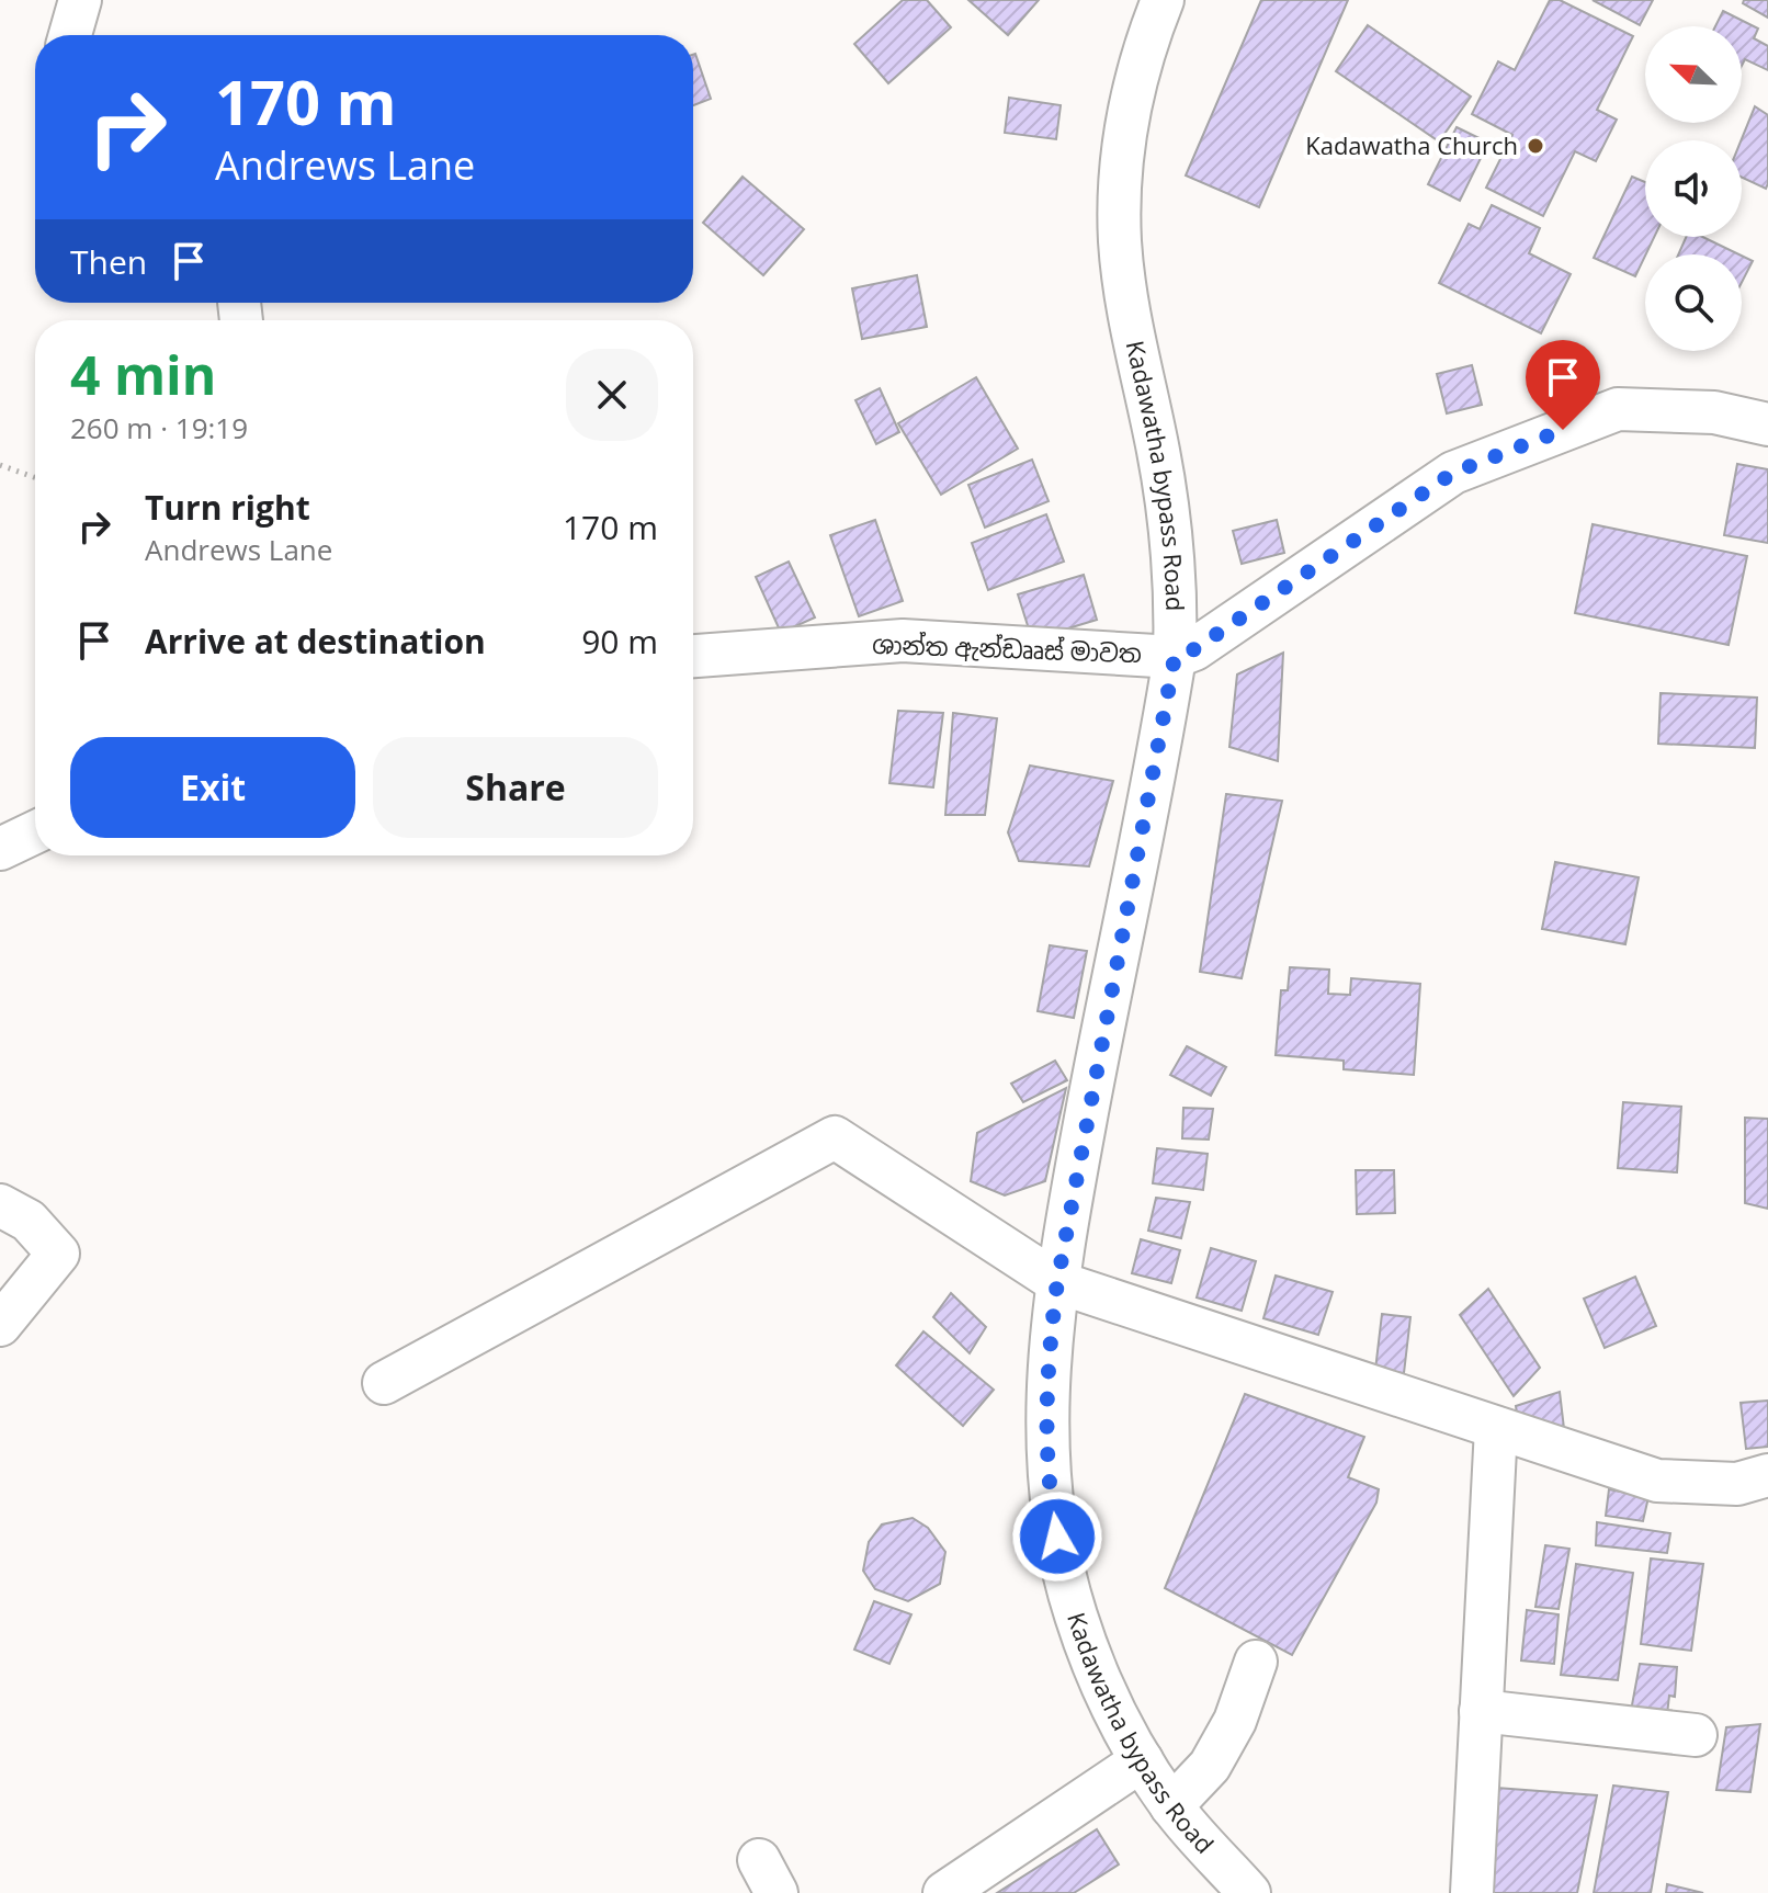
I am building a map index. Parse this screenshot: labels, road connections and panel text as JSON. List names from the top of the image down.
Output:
{
  "streets": {
    "street": ["Kadawatha bypass Road", "ශාන්ත ඇන්ඩෘෘස් මාවත"]
  },
  "crossings": [
    ["Kadawatha bypass Road", "ශාන්ත ඇන්ඩෘෘස් මාවත"]
  ],
  "places": ["Kadawatha Church"],
  "north": "top left",
  "page": {
    "turn": ["170 m", "Andrews Lane"],
    "then": "Then",
    "heading": ["4 min", "260 m · 19:19"],
    "list": [
      {
        "name": "Turn right",
        "note": "Andrews Lane",
        "value": "170 m"
      },
      {
        "name": "Arrive at destination",
        "value": "90 m"
      }
    ],
    "buttons": ["Exit", "Share"]
  }
}
